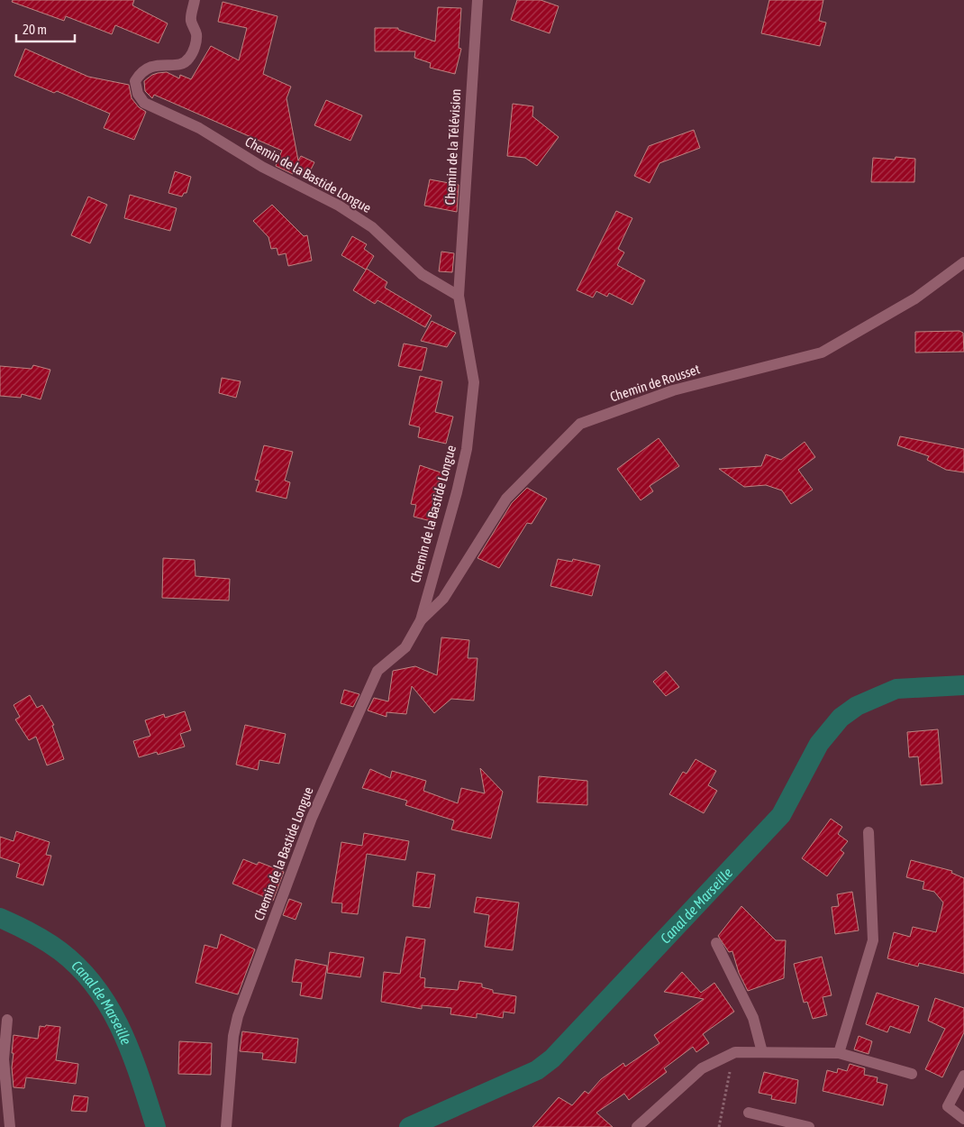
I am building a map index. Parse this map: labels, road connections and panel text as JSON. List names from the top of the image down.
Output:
{
  "streets": {
    "street": ["Chemin de la Télévision", "Chemin de la Bastide Longue", "Chemin de Rousset"]
  },
  "crossings": [
    ["Chemin de la Télévision", "Chemin de la Bastide Longue"],
    ["Chemin de la Bastide Longue", "Chemin de Rousset"]
  ],
  "water": ["Canal de Marseille"],
  "scale_bar": "20 m"
}
